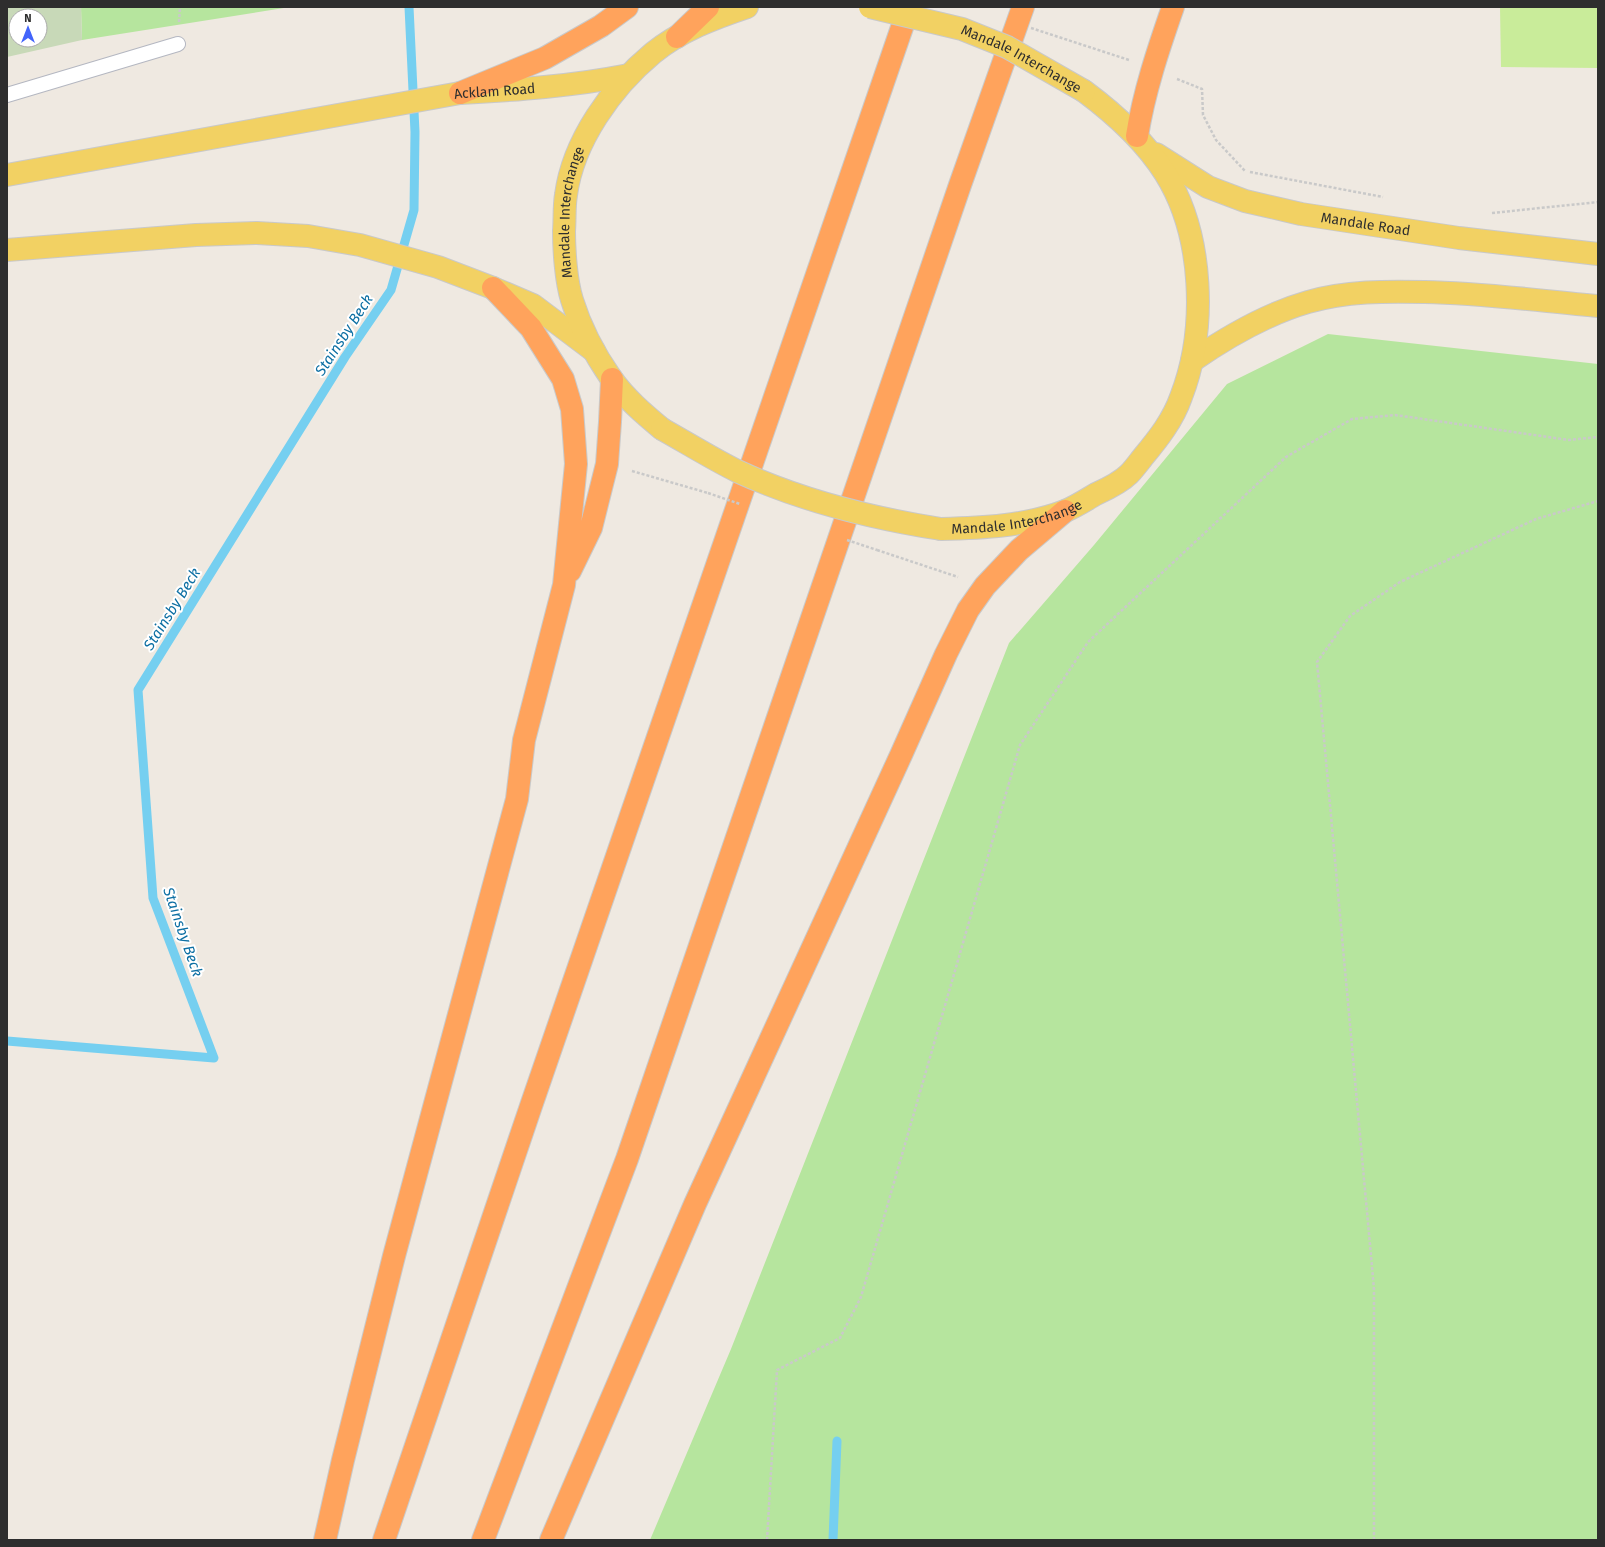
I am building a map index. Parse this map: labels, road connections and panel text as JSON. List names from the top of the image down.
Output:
{
  "streets": {
    "main road": ["Mandale Interchange", "Acklam Road", "Mandale Road"]
  },
  "crossings": [
    ["Mandale Interchange", "Acklam Road"],
    ["Mandale Interchange", "Mandale Road"]
  ],
  "water": ["Stainsby Beck"],
  "north": "top"
}
